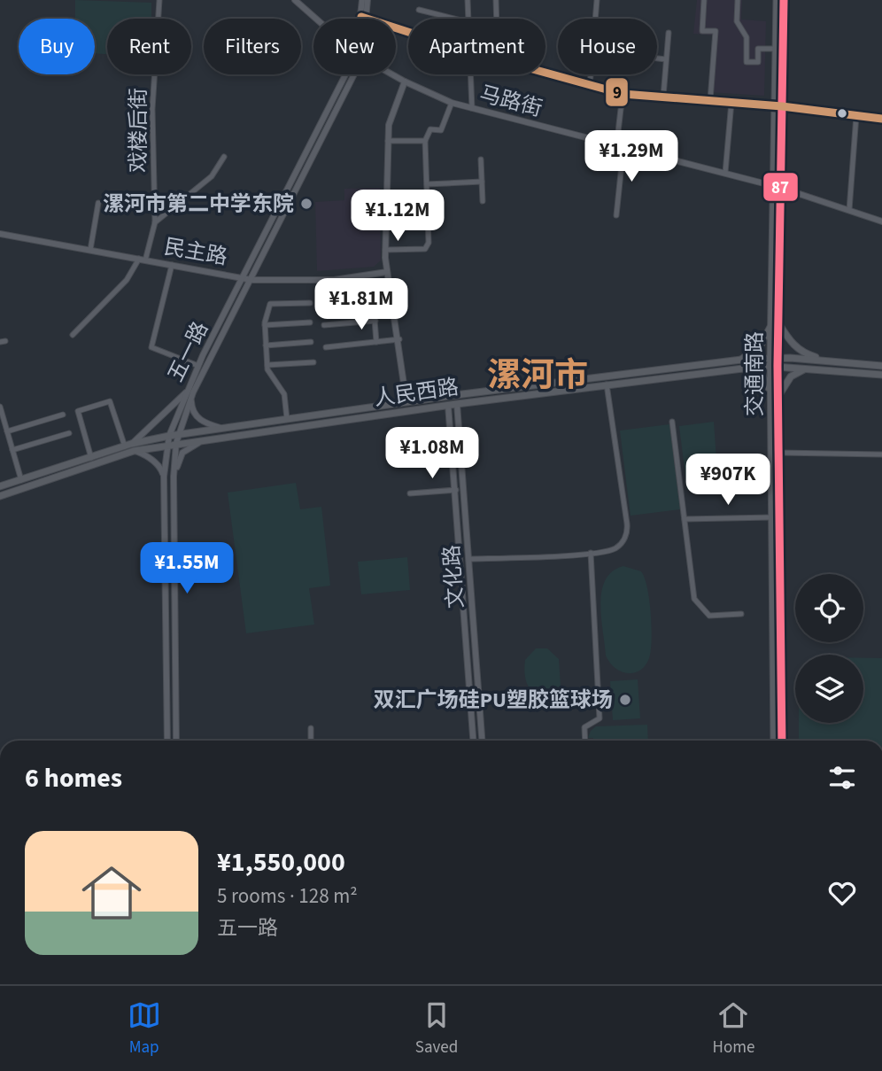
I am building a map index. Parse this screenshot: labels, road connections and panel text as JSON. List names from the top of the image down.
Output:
{
  "streets": {
    "main road": ["交通南路", "人民西路"],
    "street": [
      "马路街",
      "戏楼后街",
      "民主路",
      "五一路",
      "文化路"
    ]
  },
  "crossings": [
    ["马路街", "交通南路"],
    ["戏楼后街", "民主路"],
    ["民主路", "五一路"],
    ["五一路", "人民西路"],
    ["交通南路", "人民西路"],
    ["人民西路", "文化路"]
  ],
  "districts": ["漯河市"],
  "places": ["漯河市第二中学东院", "双汇广场硅PU塑胶篮球场"],
  "lines": ["transit line 87", "transit line 9"],
  "page": {
    "chip": [
      "Buy",
      "Rent",
      "Filters",
      "New",
      "Apartment",
      "House"
    ],
    "price": [
      "¥1.29M",
      "¥1.12M",
      "¥1.81M",
      "¥1.08M",
      "¥907K",
      "¥1.55M"
    ],
    "heading": "6 homes",
    "list": [
      {
        "name": "¥1,550,000",
        "note": "5 rooms · 128 m² · 五一路"
      }
    ],
    "tabs": ["Map", "Saved", "Home"]
  }
}
